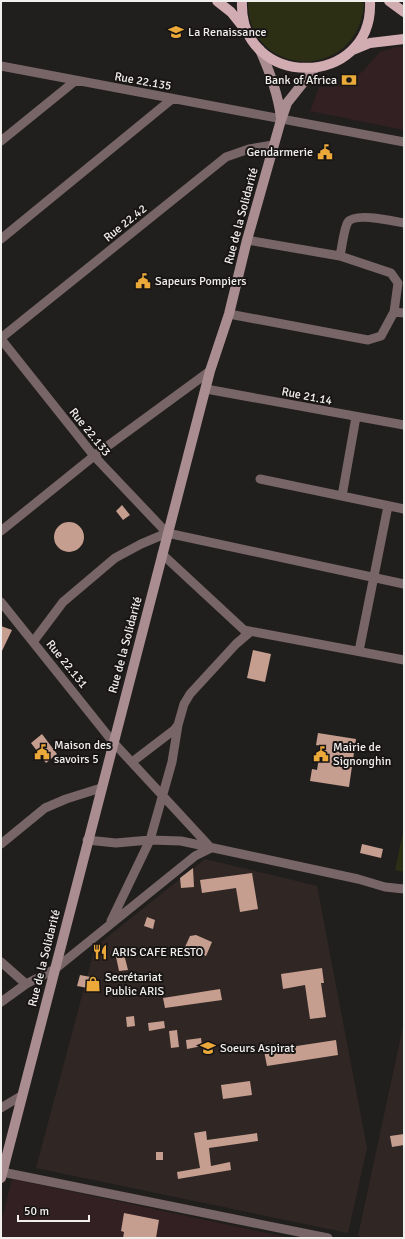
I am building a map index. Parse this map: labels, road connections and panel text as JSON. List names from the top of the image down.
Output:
{
  "streets": {
    "street": [
      "Rue 22.135",
      "Rue de la Solidarité",
      "Rue 22.42",
      "Rue 21.14",
      "Rue 22.133",
      "Rue 22.131"
    ]
  },
  "crossings": [
    ["Rue 22.135", "Rue de la Solidarité"],
    ["Rue de la Solidarité", "Rue 22.42"],
    ["Rue de la Solidarité", "Rue 21.14"],
    ["Rue de la Solidarité", "Rue 22.133"],
    ["Rue de la Solidarité", "Rue 22.131"],
    ["Rue 22.42", "Rue 22.133"]
  ],
  "places": {
    "school or university": ["La Renaissance", "Soeurs Aspirat"],
    "bank": ["Bank of Africa"],
    "public building": [
      "Gendarmerie",
      "Sapeurs Pompiers",
      "Maison des savoirs 5",
      "Mairie de Signonghin"
    ],
    "restaurant": ["ARIS CAFE RESTO"],
    "shop": ["Secrétariat Public ARIS"]
  },
  "scale_bar": "50 m"
}
